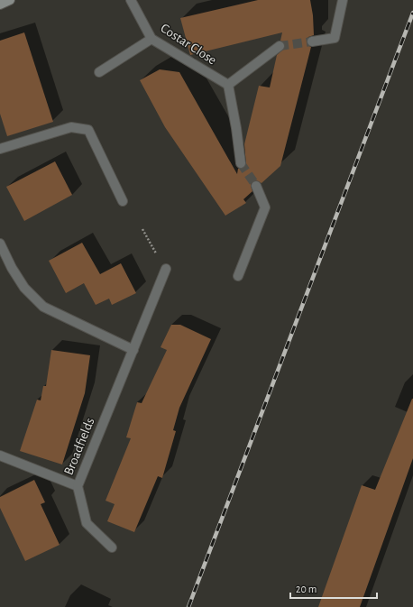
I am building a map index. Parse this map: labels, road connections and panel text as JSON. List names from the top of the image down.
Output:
{
  "streets": {
    "street": ["Costar Close", "Broadfields"]
  },
  "scale_bar": "20 m"
}
